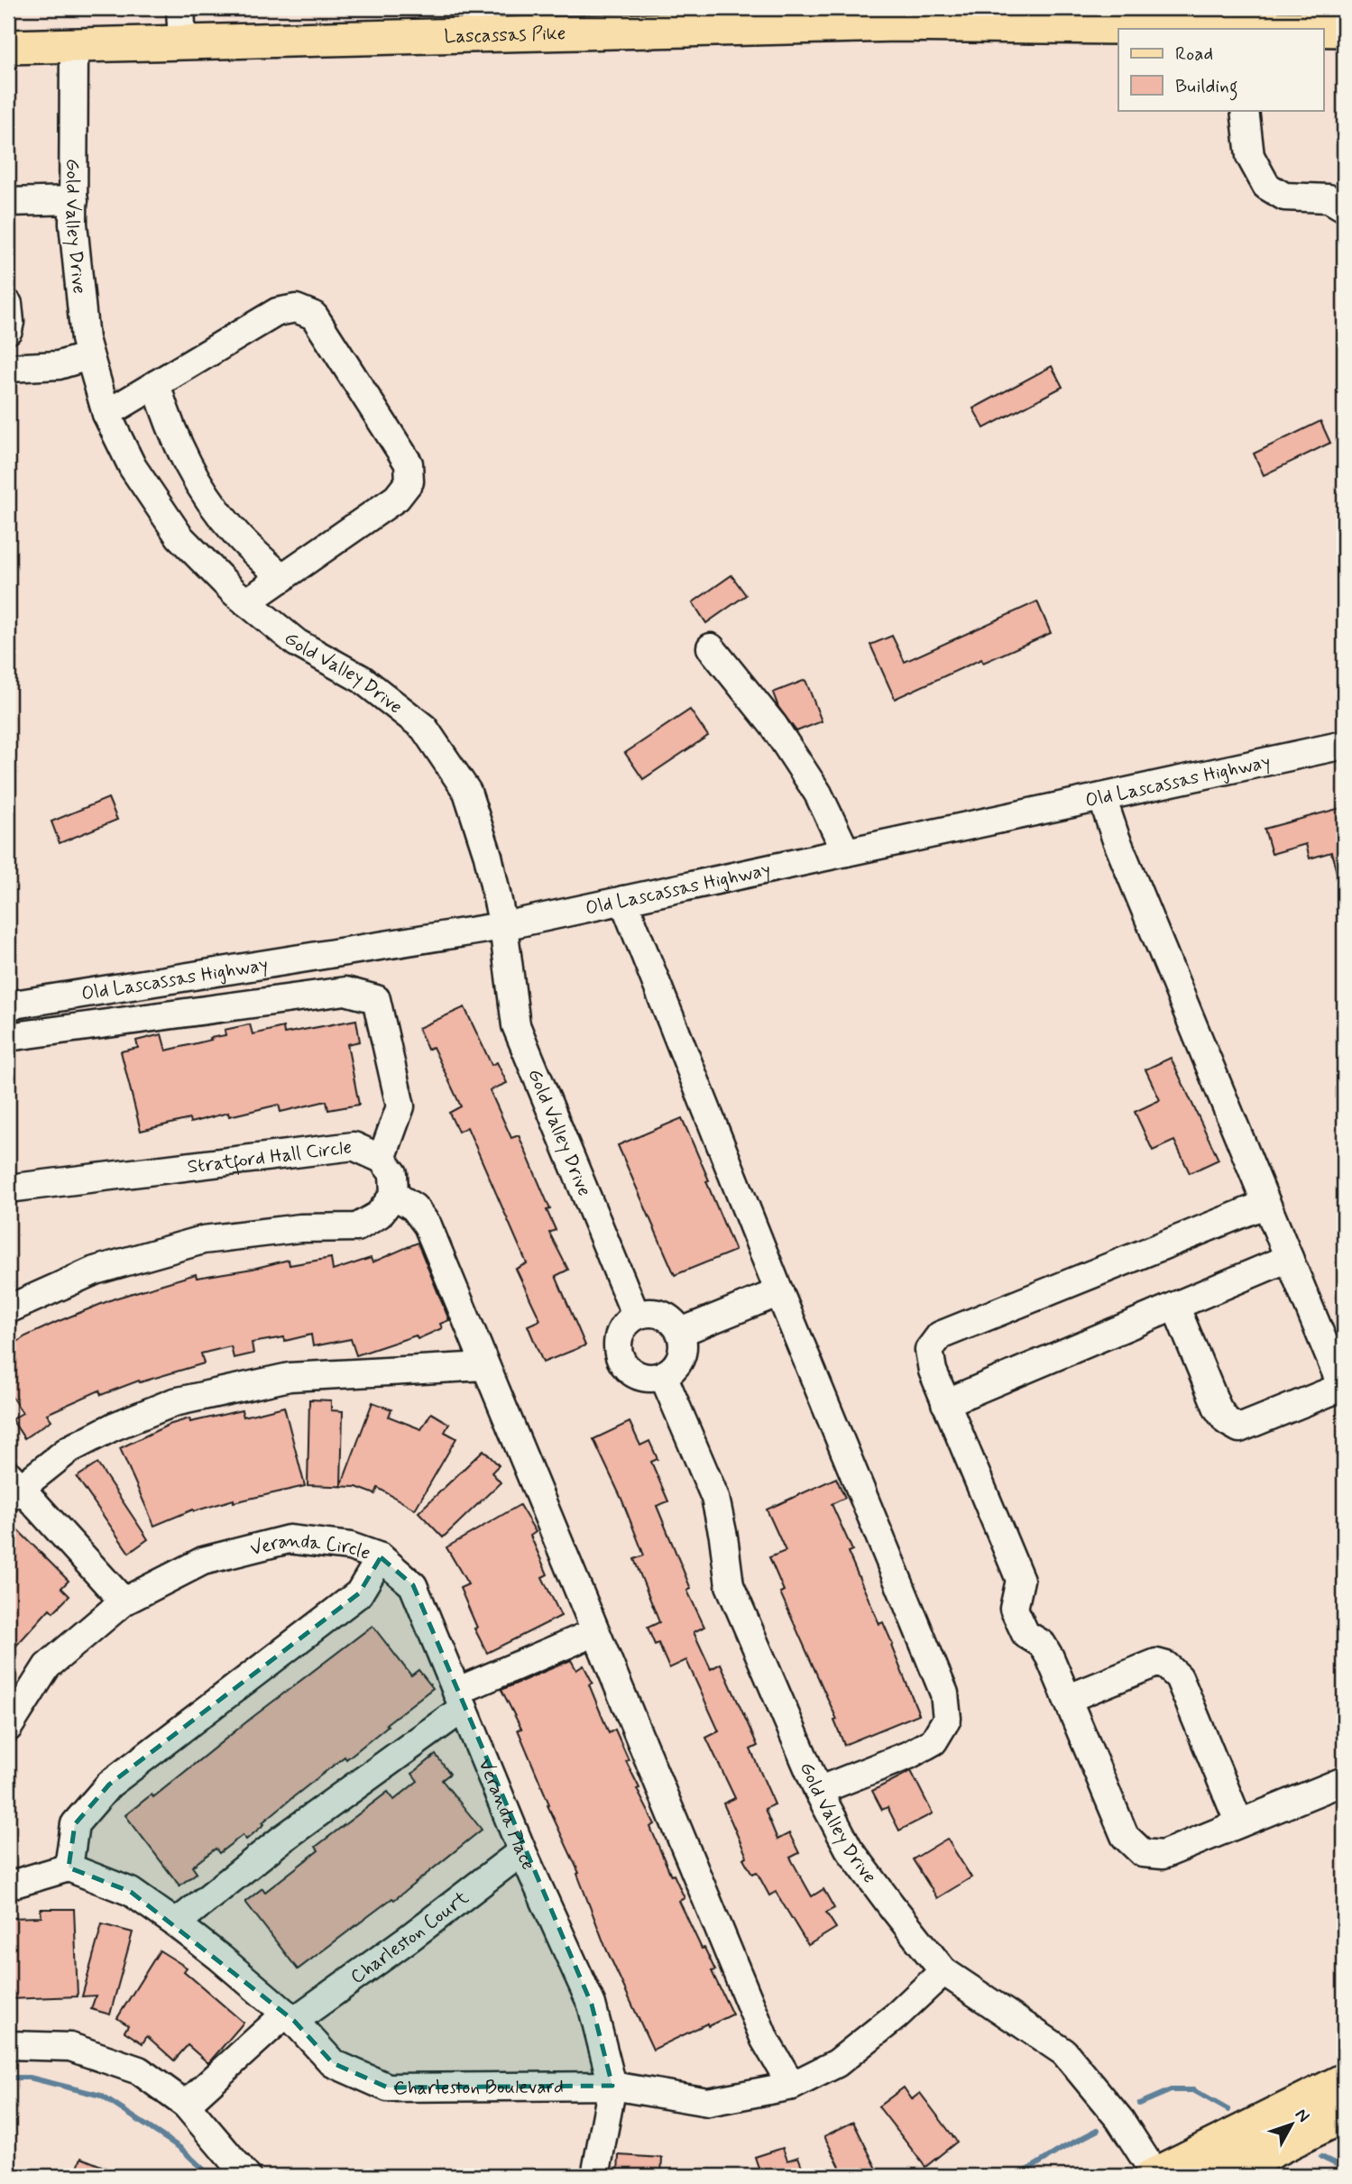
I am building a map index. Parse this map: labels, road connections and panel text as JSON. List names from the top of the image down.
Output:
{
  "streets": {
    "main road": ["Lascassas Pike"],
    "street": [
      "Gold Valley Drive",
      "Old Lascassas Highway",
      "Stratford Hall Circle",
      "Veranda Circle",
      "Veranda Place",
      "Charleston Court",
      "Charleston Boulevard"
    ]
  },
  "crossings": [
    ["Lascassas Pike", "Gold Valley Drive"],
    ["Gold Valley Drive", "Old Lascassas Highway"],
    ["Gold Valley Drive", "Charleston Boulevard"],
    ["Veranda Circle", "Veranda Place"],
    ["Veranda Circle", "Charleston Boulevard"],
    ["Veranda Place", "Charleston Court"],
    ["Veranda Place", "Charleston Boulevard"],
    ["Charleston Court", "Charleston Boulevard"]
  ],
  "legend": ["Road", "Building"],
  "north": "top right"
}
